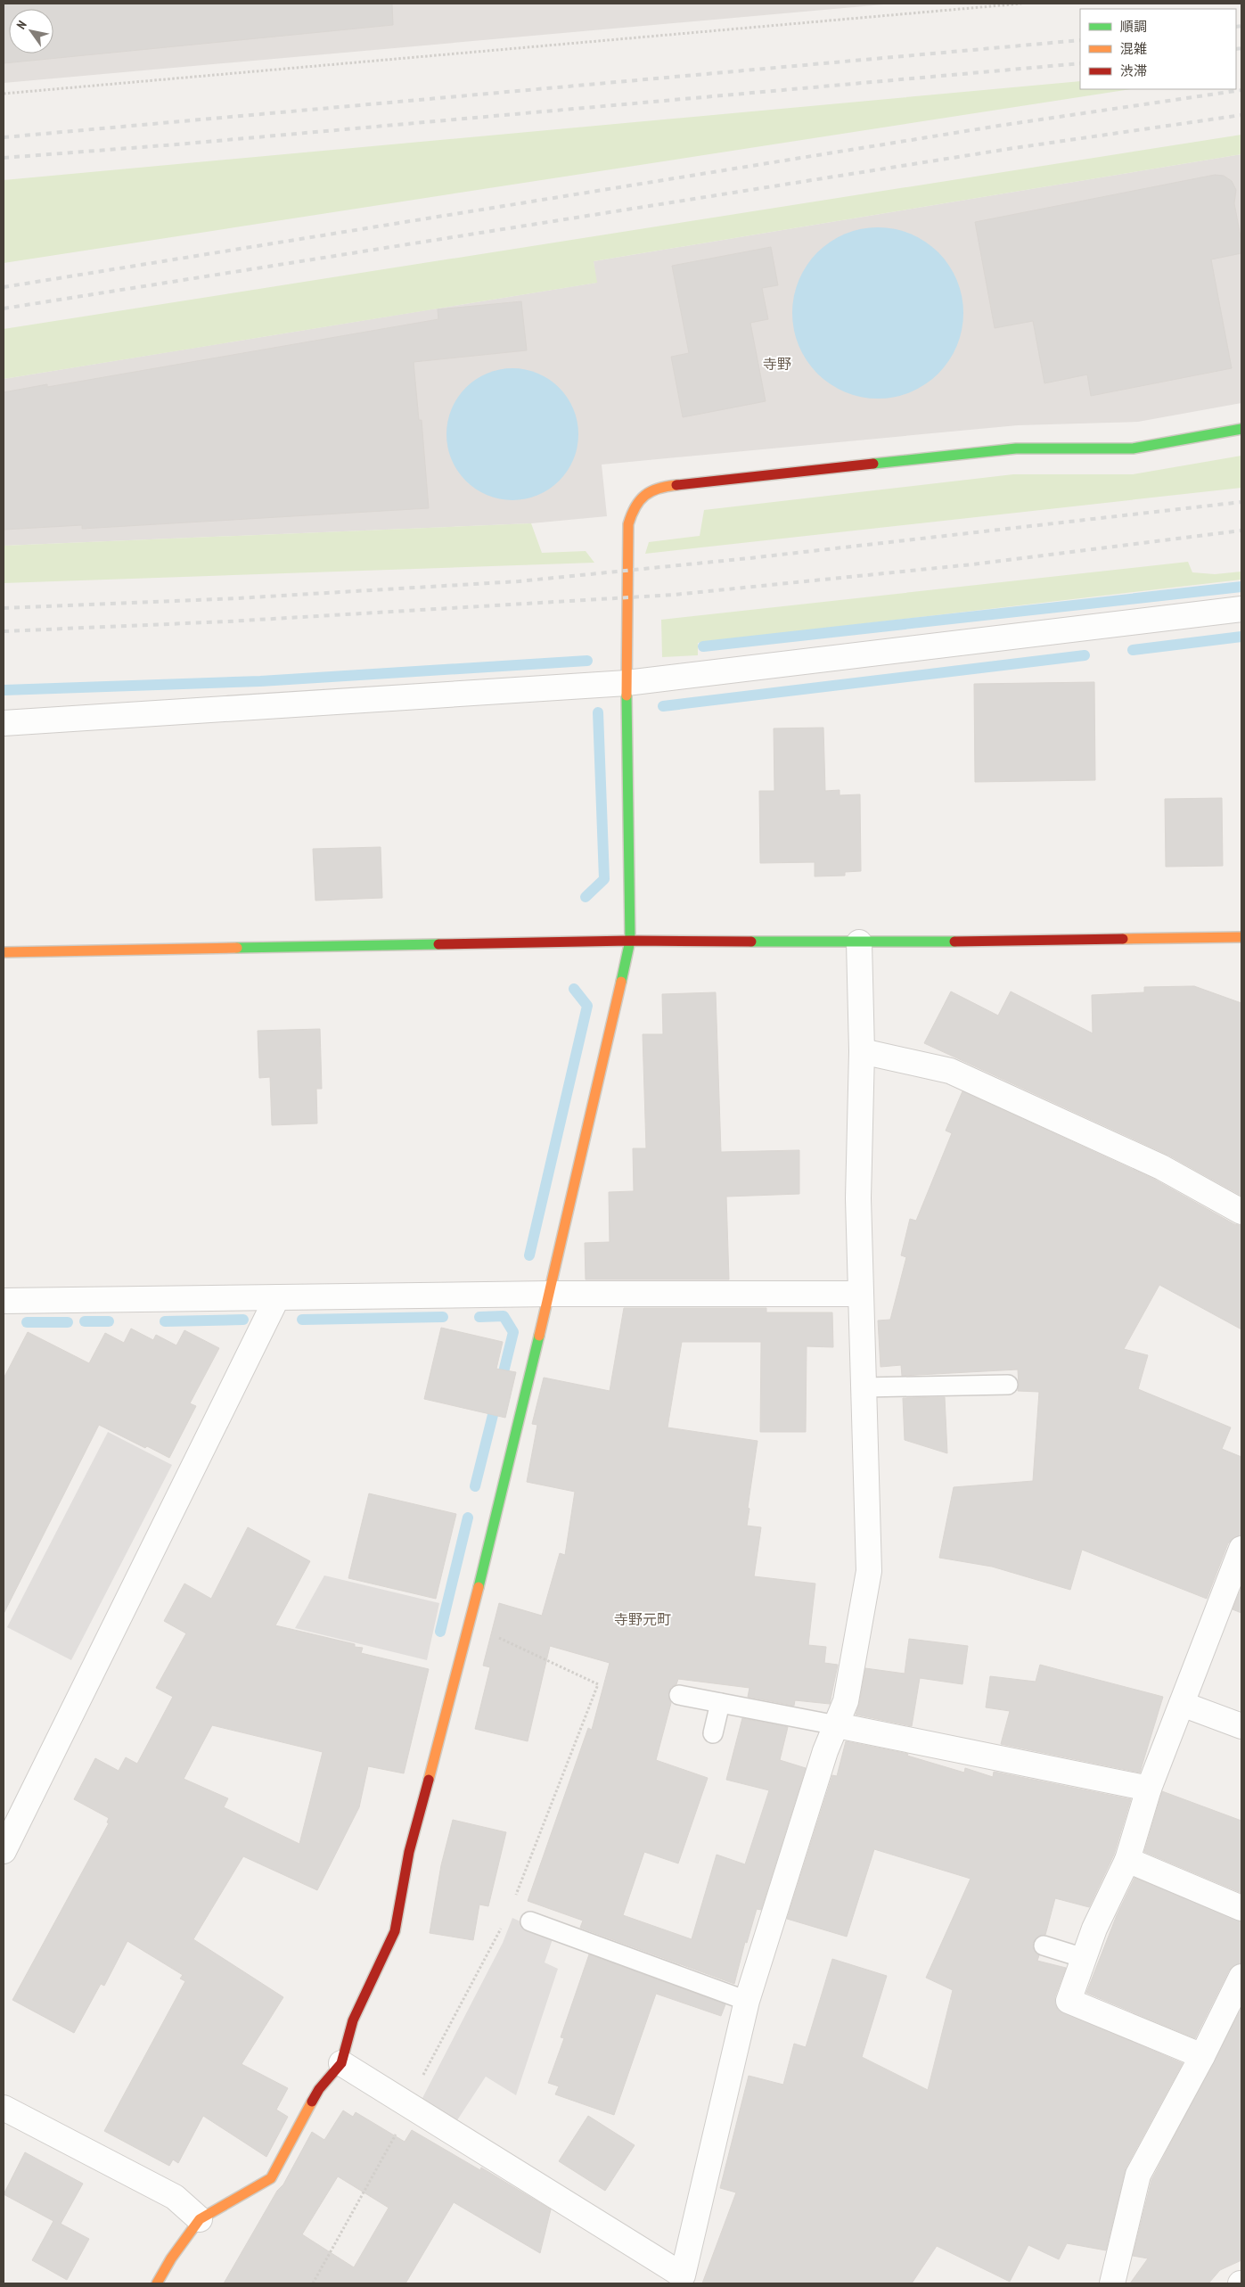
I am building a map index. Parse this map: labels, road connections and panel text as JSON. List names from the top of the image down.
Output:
{
  "districts": ["寺野", "寺野元町"],
  "legend": ["順調", "混雑", "渋滞"],
  "north": "top left"
}
